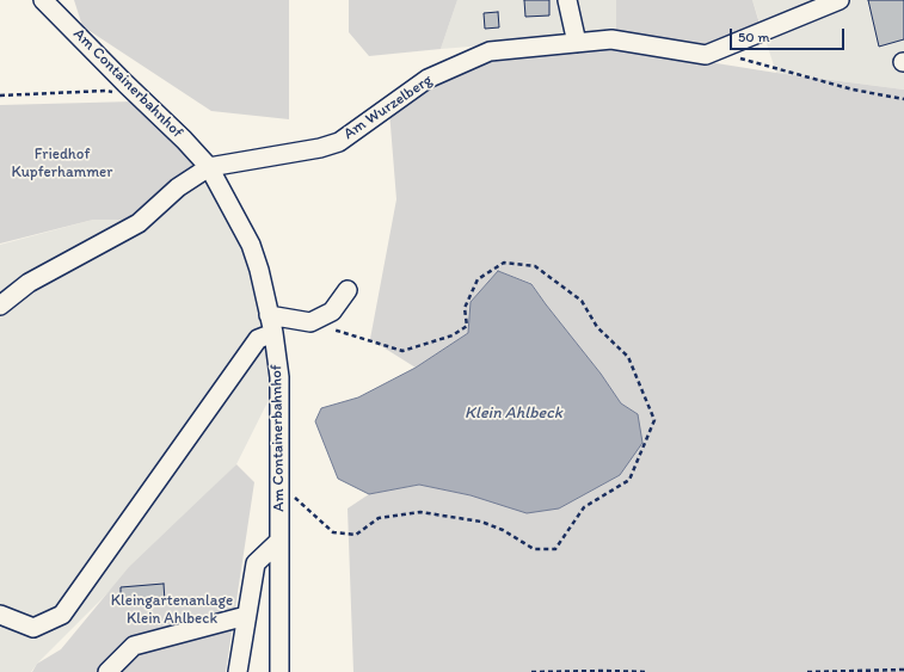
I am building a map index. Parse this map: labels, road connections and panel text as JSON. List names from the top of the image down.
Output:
{
  "streets": {
    "street": ["Am Containerbahnhof", "Am Wurzelberg"]
  },
  "crossings": [
    ["Am Containerbahnhof", "Am Wurzelberg"]
  ],
  "water": ["Klein Ahlbeck"],
  "parks": ["Friedhof Kupferhammer", "Kleingartenanlage Klein Ahlbeck"],
  "scale_bar": "50 m"
}
